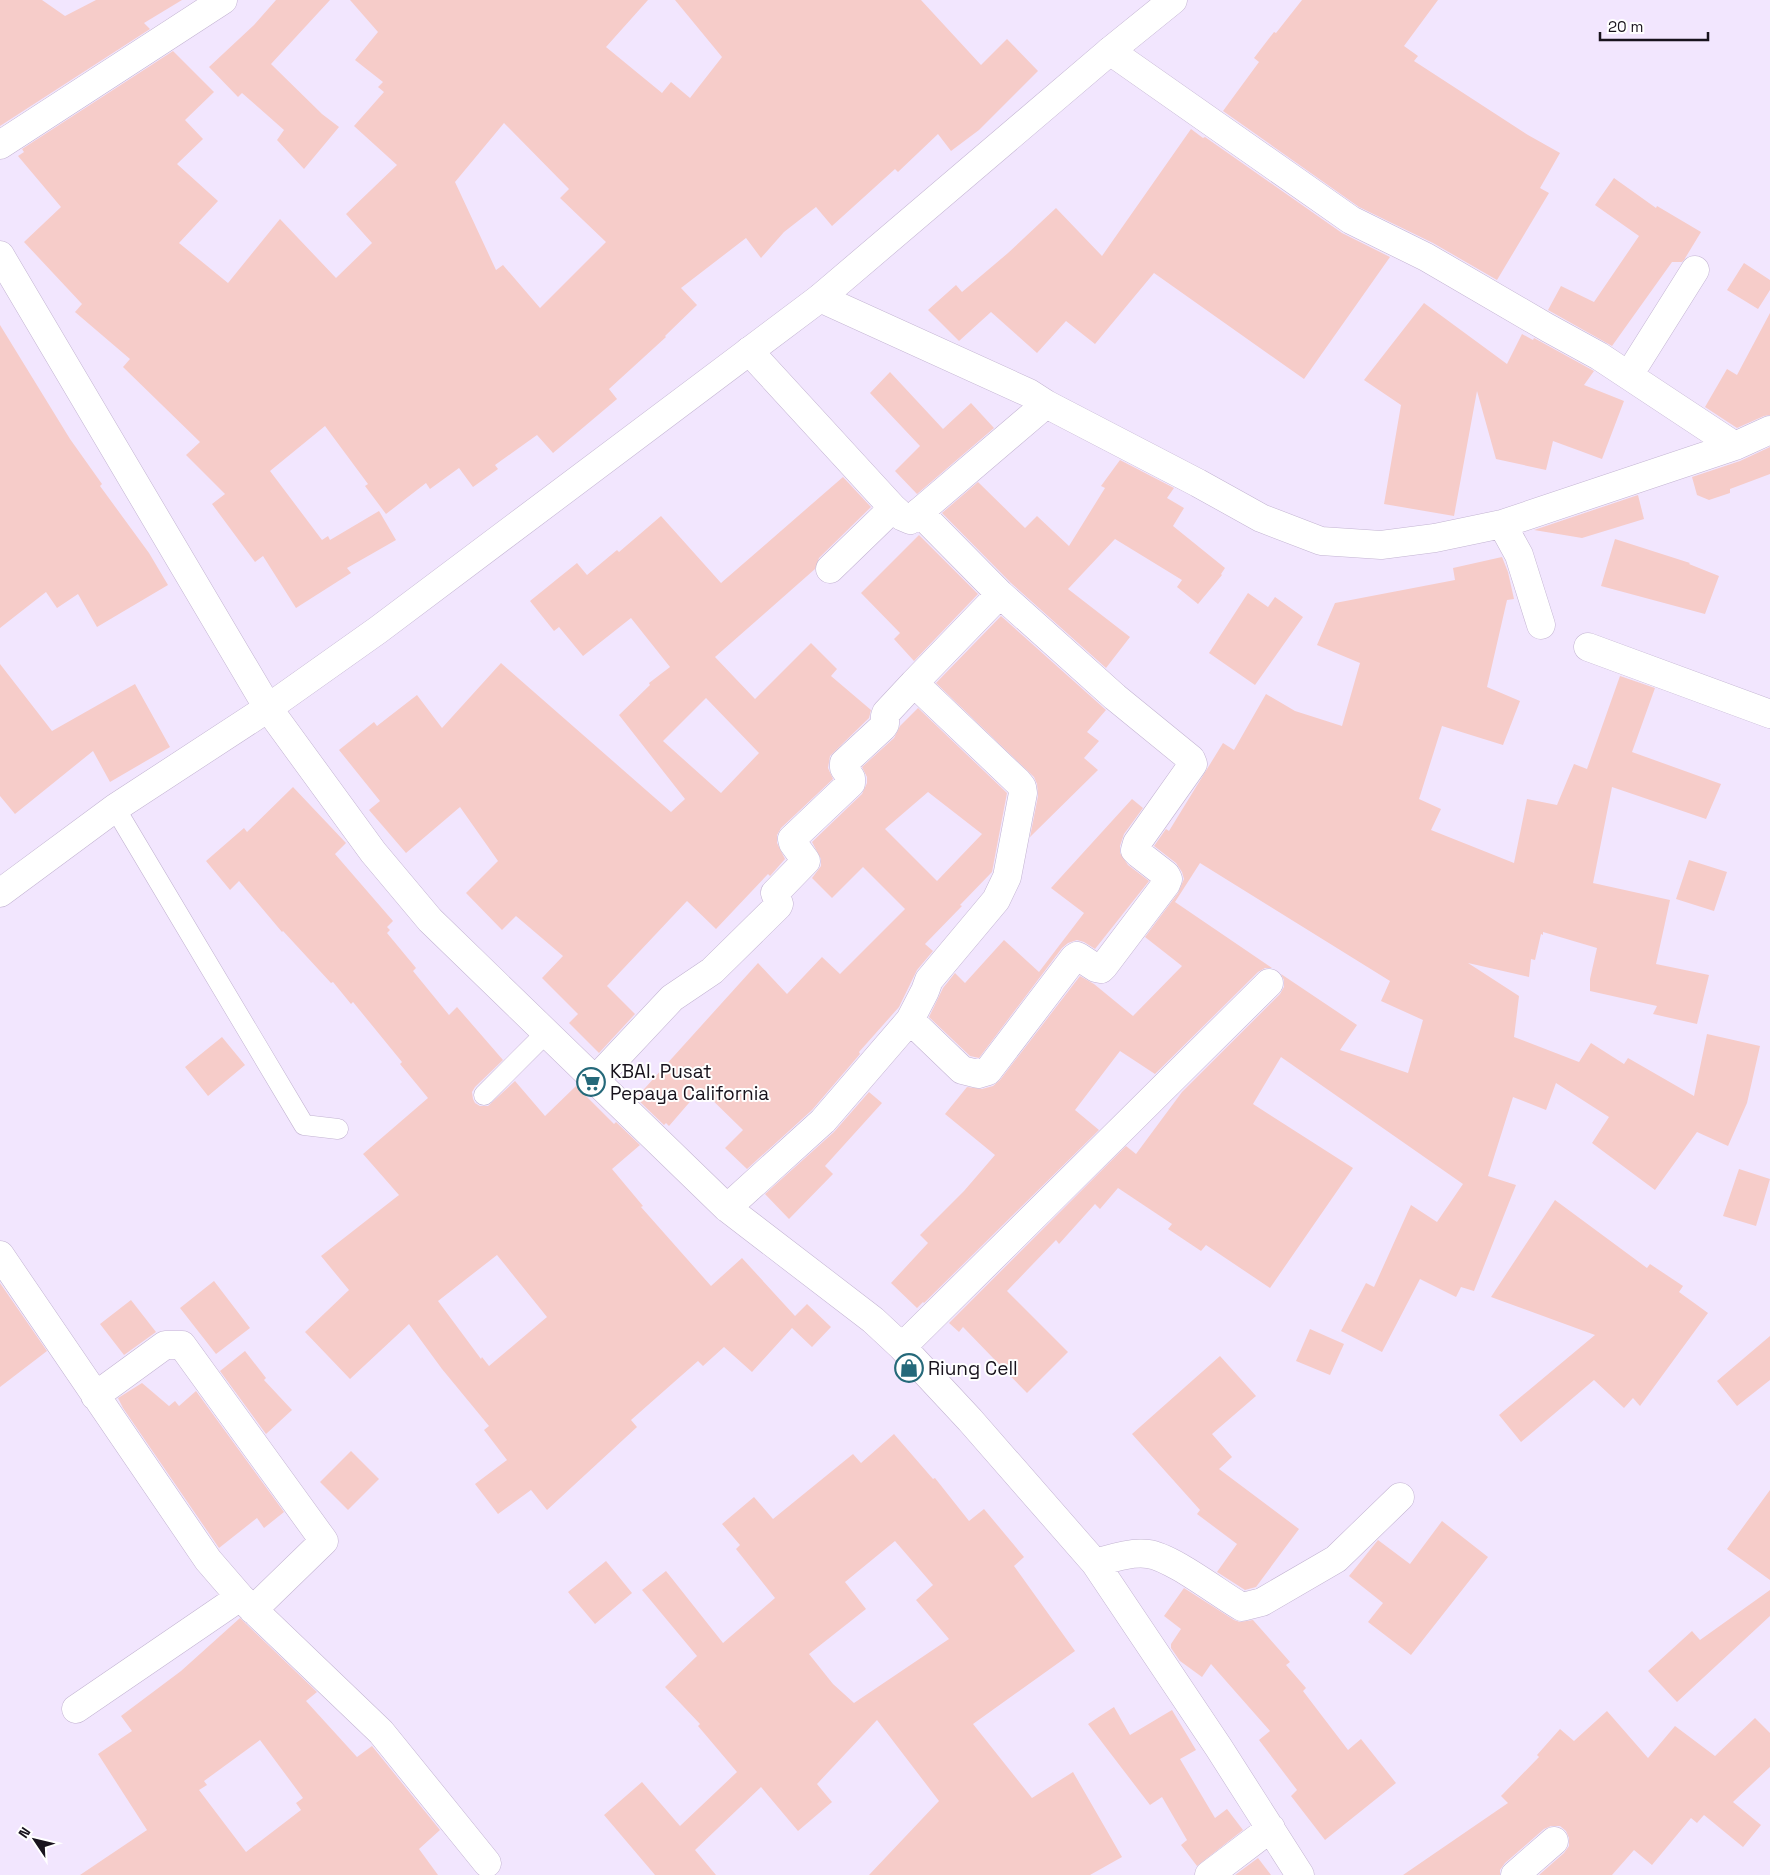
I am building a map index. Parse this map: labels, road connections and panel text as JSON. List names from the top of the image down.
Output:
{
  "places": {
    "supermarket": ["KBAI. Pusat Pepaya California"],
    "shop": ["Riung Cell"]
  },
  "scale_bar": "20 m",
  "north": "top left"
}
